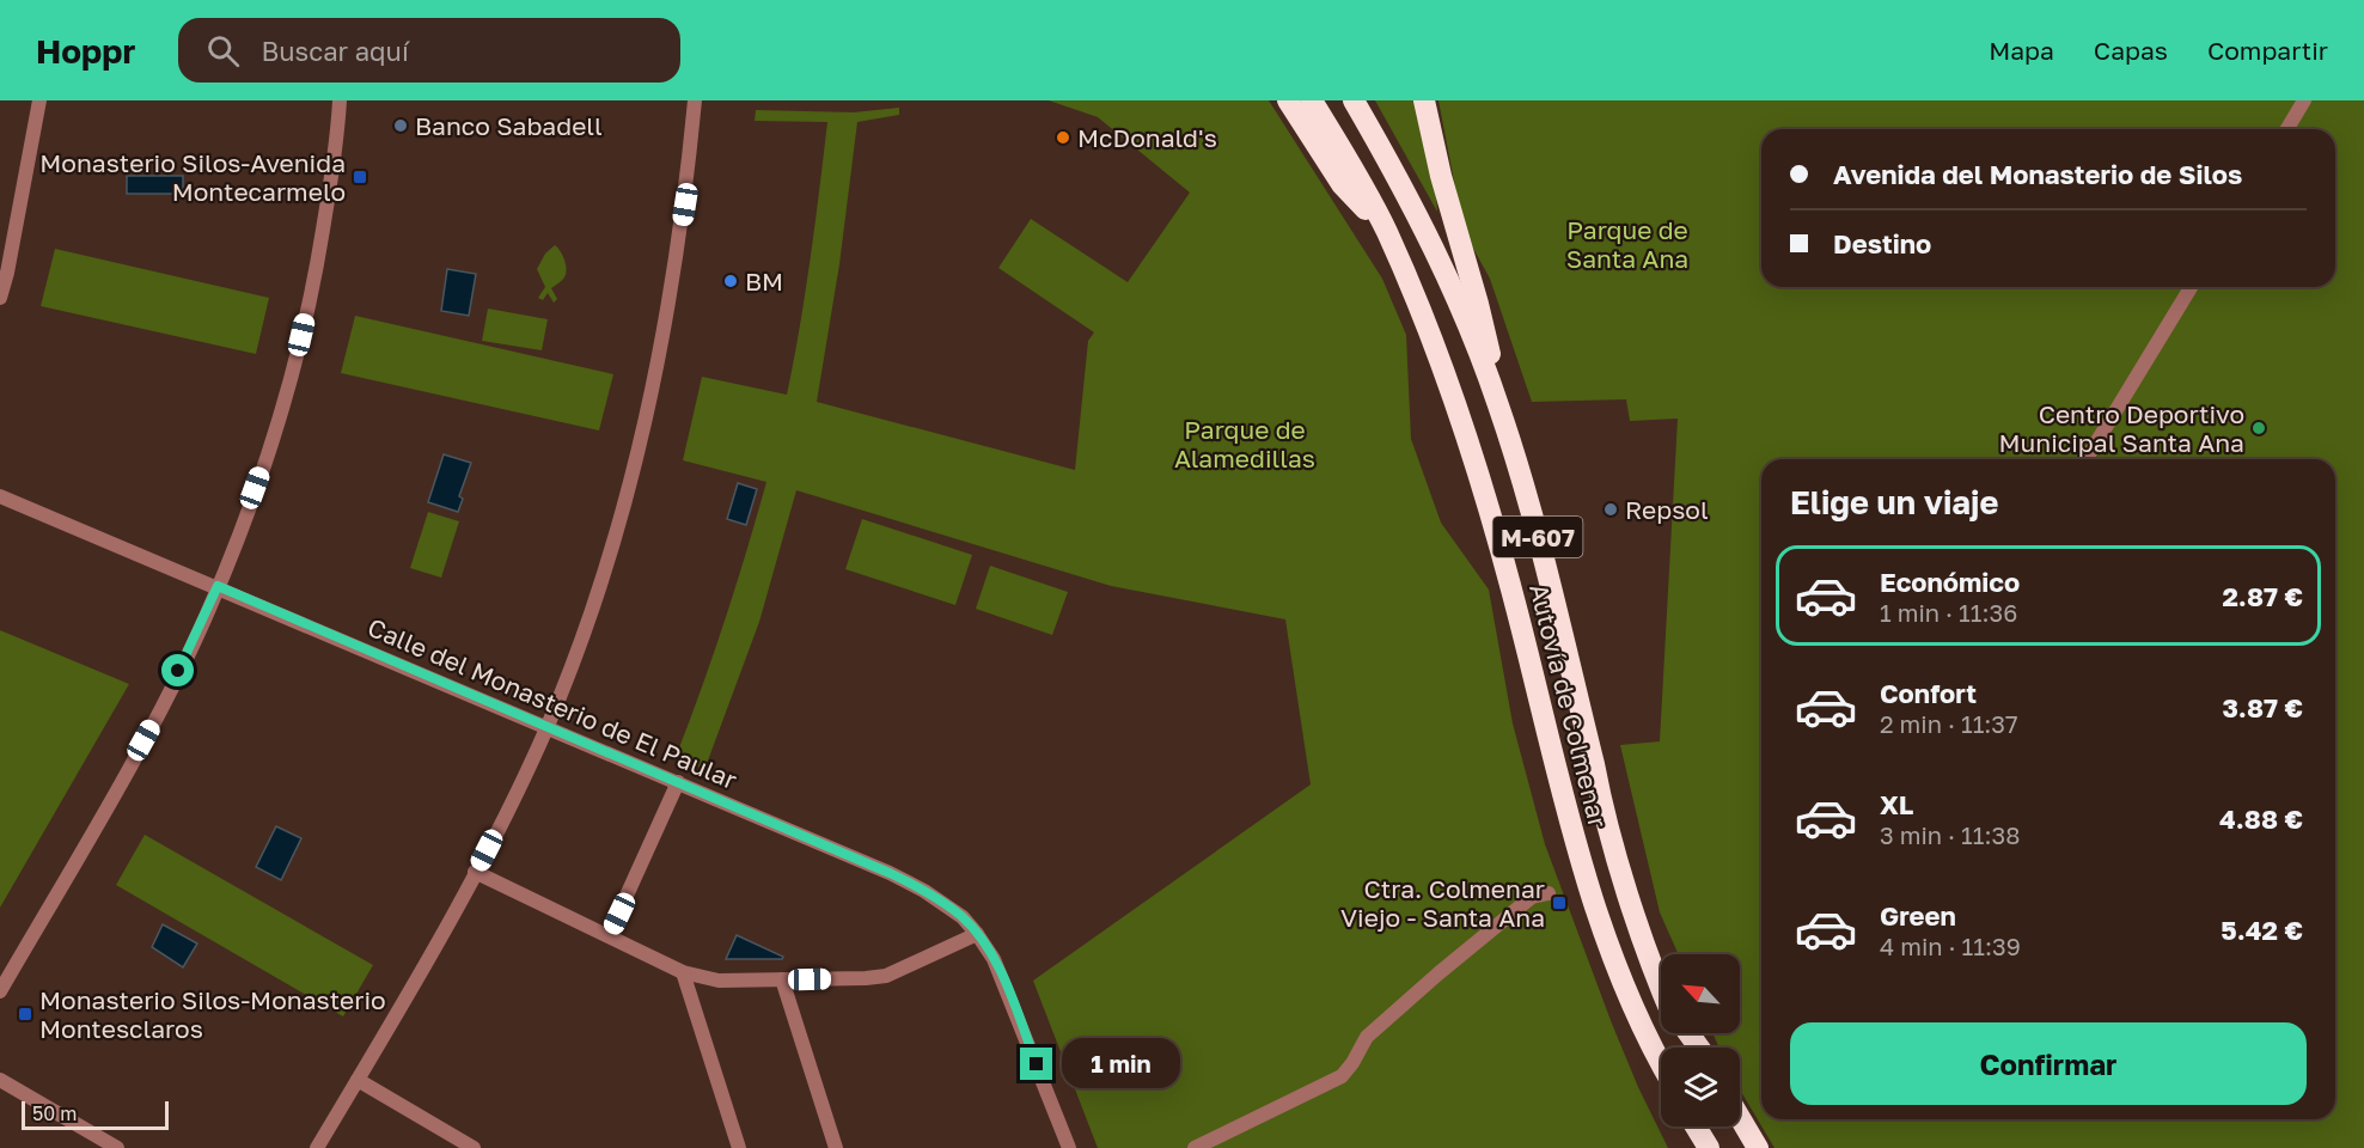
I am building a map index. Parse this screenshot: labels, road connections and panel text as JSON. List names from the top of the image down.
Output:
{
  "streets": {
    "highway": ["M-607", "Autovía de Colmenar"],
    "street": ["Calle del Monasterio de El Paular"]
  },
  "parks": ["Parque de Santa Ana", "Parque de Alamedillas"],
  "places": {
    "other": [
      "Banco Sabadell",
      "McDonald's",
      "BM",
      "Centro Deportivo Municipal Santa Ana",
      "Repsol"
    ],
    "transit": ["Monasterio Silos-Avenida Montecarmelo", "Ctra. Colmenar Viejo - Santa Ana", "Monasterio Silos-Monasterio Montesclaros"]
  },
  "scale_bar": "50 m",
  "north": "top left",
  "page": {
    "header": "Hoppr",
    "search": "Buscar aquí",
    "nav": ["Mapa", "Capas", "Compartir"],
    "banner": ["Avenida del Monasterio de Silos", "Destino"],
    "heading": "Elige un viaje",
    "list": [
      {
        "name": "Económico",
        "note": "1 min · 11:36",
        "value": "2.87 €"
      },
      {
        "name": "Confort",
        "note": "2 min · 11:37",
        "value": "3.87 €"
      },
      {
        "name": "XL",
        "note": "3 min · 11:38",
        "value": "4.88 €"
      },
      {
        "name": "Green",
        "note": "4 min · 11:39",
        "value": "5.42 €"
      }
    ],
    "buttons": "Confirmar",
    "bubble": "1 min",
    "scale": "50 m"
  }
}
